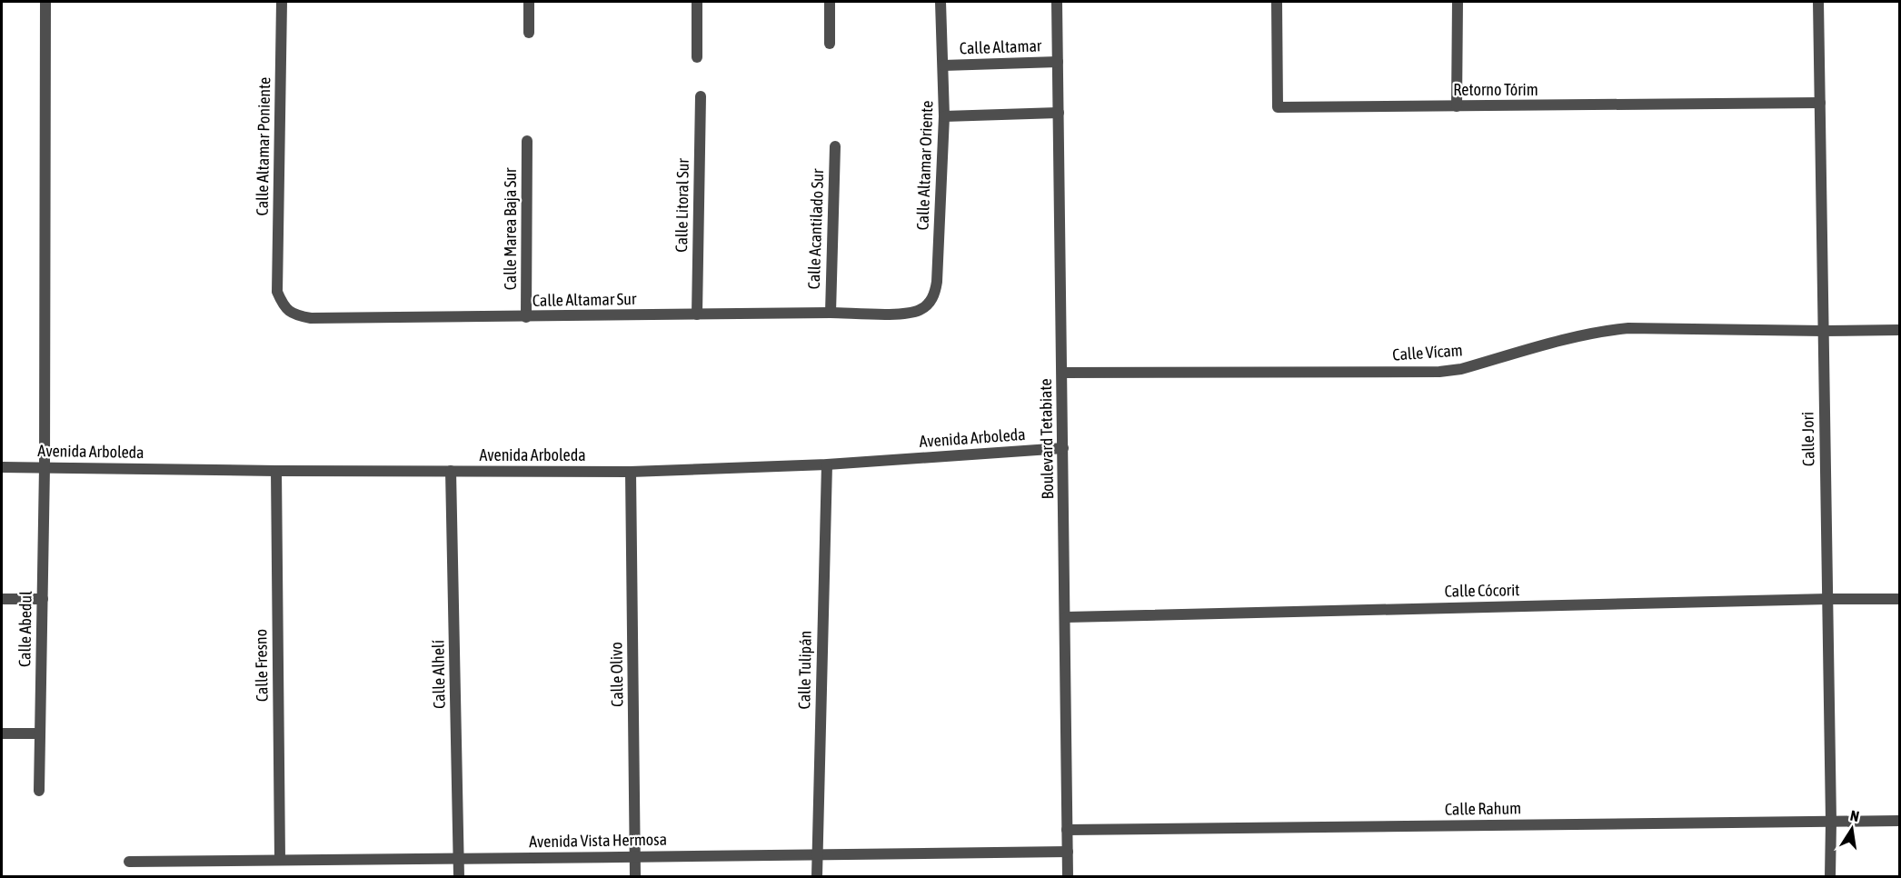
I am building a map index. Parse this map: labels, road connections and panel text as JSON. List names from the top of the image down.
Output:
{
  "streets": {
    "street": [
      "Calle Altamar",
      "Retorno Tórim",
      "Calle Altamar Poniente",
      "Calle Altamar Oriente",
      "Calle Litoral Sur",
      "Calle Marea Baja Sur",
      "Calle Acantilado Sur",
      "Calle Altamar Sur",
      "Calle Vícam",
      "Avenida Arboleda",
      "Boulevard Tetabiate",
      "Calle Jori",
      "Calle Cócorit",
      "Calle Abedul",
      "Calle Fresno",
      "Calle Tulipán",
      "Calle Alhelí",
      "Calle Olivo",
      "Calle Rahum",
      "Avenida Vista Hermosa"
    ]
  },
  "crossings": [
    ["Calle Altamar", "Calle Altamar Oriente"],
    ["Calle Altamar", "Boulevard Tetabiate"],
    ["Retorno Tórim", "Calle Jori"],
    ["Calle Altamar Poniente", "Calle Altamar Sur"],
    ["Calle Altamar Oriente", "Calle Altamar Sur"],
    ["Calle Litoral Sur", "Calle Altamar Sur"],
    ["Calle Marea Baja Sur", "Calle Altamar Sur"],
    ["Calle Acantilado Sur", "Calle Altamar Sur"],
    ["Calle Vícam", "Boulevard Tetabiate"],
    ["Calle Vícam", "Calle Jori"],
    ["Avenida Arboleda", "Boulevard Tetabiate"],
    ["Avenida Arboleda", "Calle Abedul"],
    ["Avenida Arboleda", "Calle Fresno"],
    ["Avenida Arboleda", "Calle Tulipán"],
    ["Avenida Arboleda", "Calle Alhelí"],
    ["Avenida Arboleda", "Calle Olivo"],
    ["Boulevard Tetabiate", "Calle Cócorit"],
    ["Boulevard Tetabiate", "Calle Rahum"],
    ["Boulevard Tetabiate", "Avenida Vista Hermosa"],
    ["Calle Jori", "Calle Cócorit"],
    ["Calle Jori", "Calle Rahum"],
    ["Calle Fresno", "Avenida Vista Hermosa"],
    ["Calle Tulipán", "Avenida Vista Hermosa"],
    ["Calle Alhelí", "Avenida Vista Hermosa"],
    ["Calle Olivo", "Avenida Vista Hermosa"]
  ],
  "north": "top"
}
